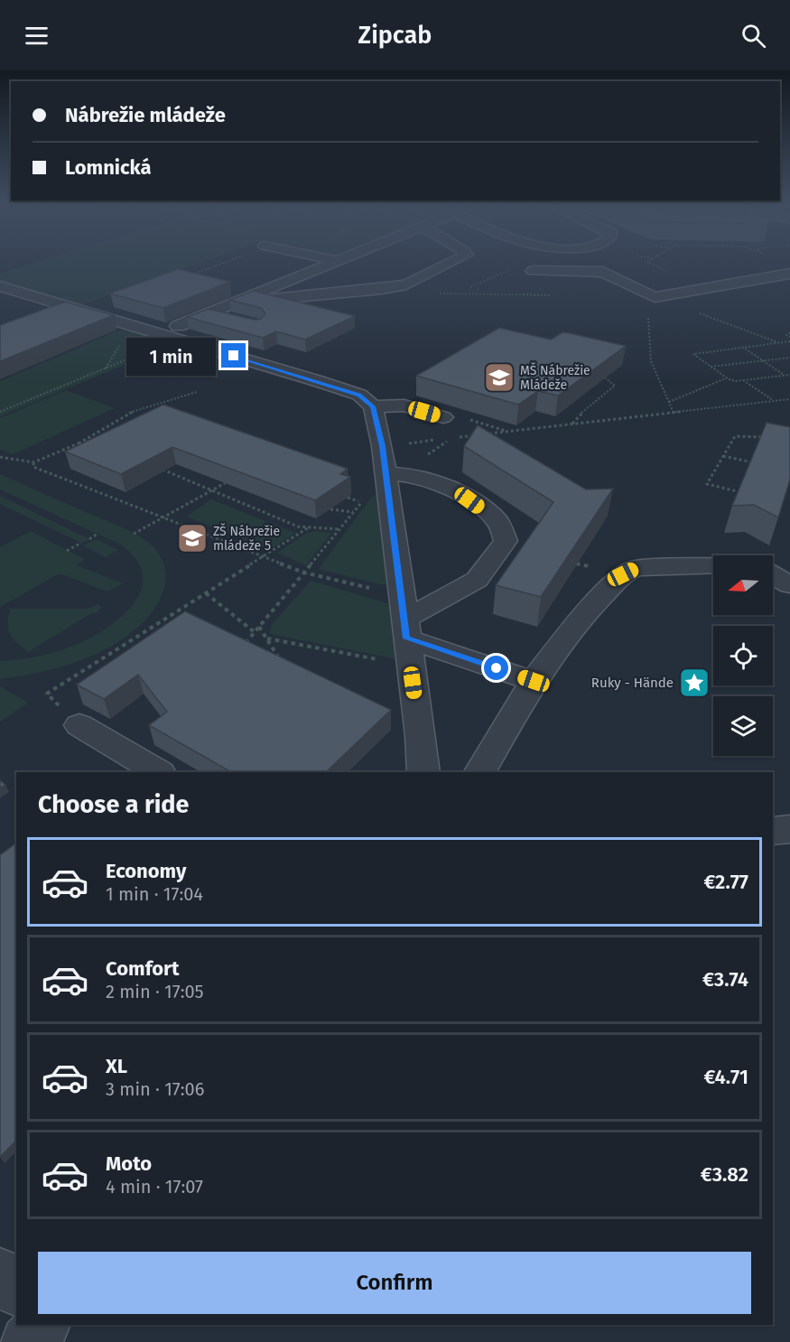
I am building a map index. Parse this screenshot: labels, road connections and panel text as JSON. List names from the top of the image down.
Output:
{
  "places": {
    "school or university": ["MŠ Nábrežie Mládeže", "ZŠ Nábrežie mládeže 5"],
    "place": ["Ruky - Hände"]
  },
  "north": "left",
  "page": {
    "header": "Zipcab",
    "banner": ["Nábrežie mládeže", "Lomnická"],
    "bubble": "1 min",
    "heading": "Choose a ride",
    "list": [
      {
        "name": "Economy",
        "note": "1 min · 17:04",
        "value": "€2.77"
      },
      {
        "name": "Comfort",
        "note": "2 min · 17:05",
        "value": "€3.74"
      },
      {
        "name": "XL",
        "note": "3 min · 17:06",
        "value": "€4.71"
      },
      {
        "name": "Moto",
        "note": "4 min · 17:07",
        "value": "€3.82"
      }
    ],
    "buttons": "Confirm"
  }
}
